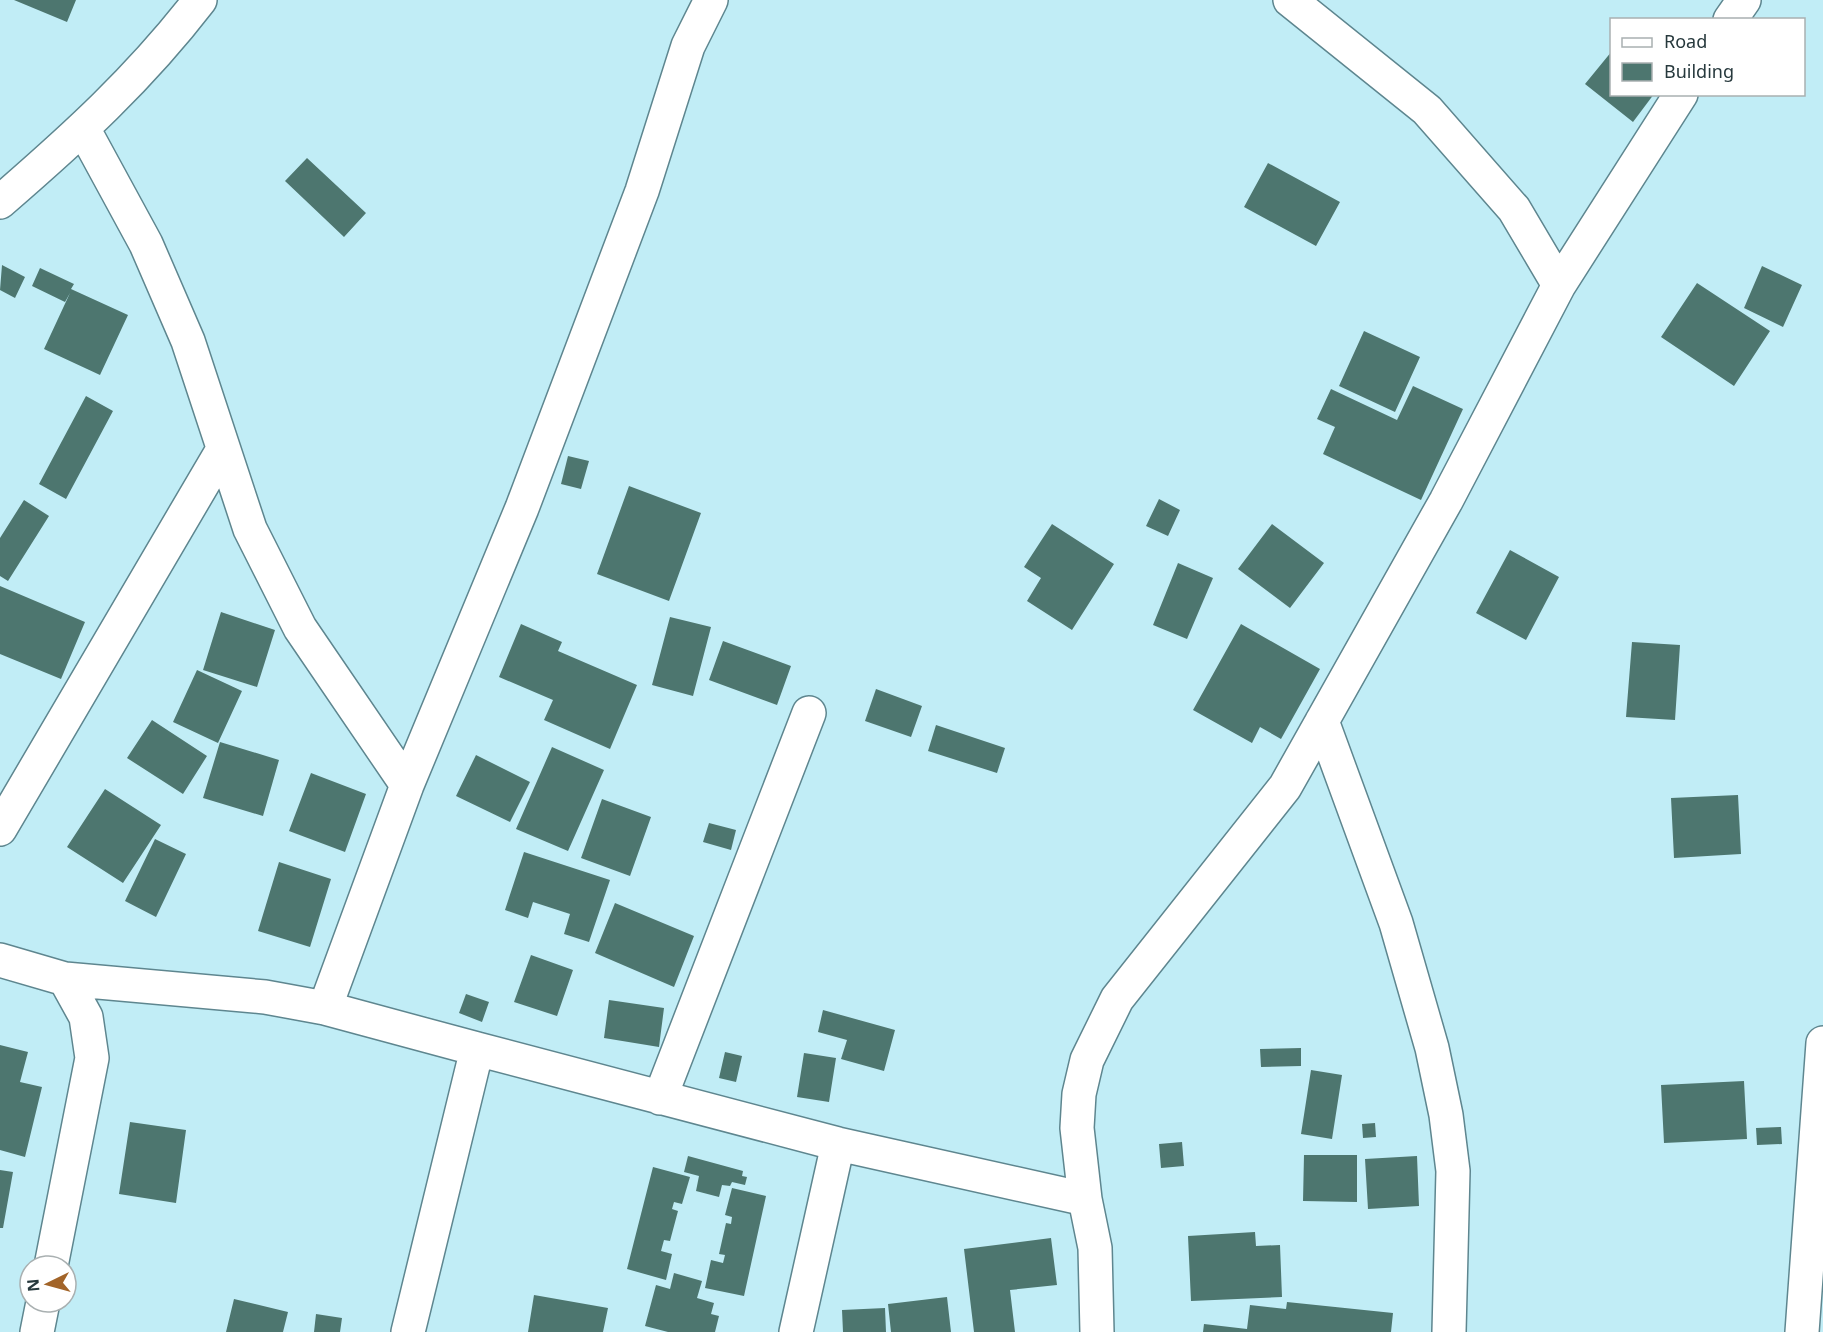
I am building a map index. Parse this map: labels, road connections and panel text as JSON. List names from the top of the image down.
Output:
{
  "legend": ["Road", "Building"],
  "north": "left"
}
